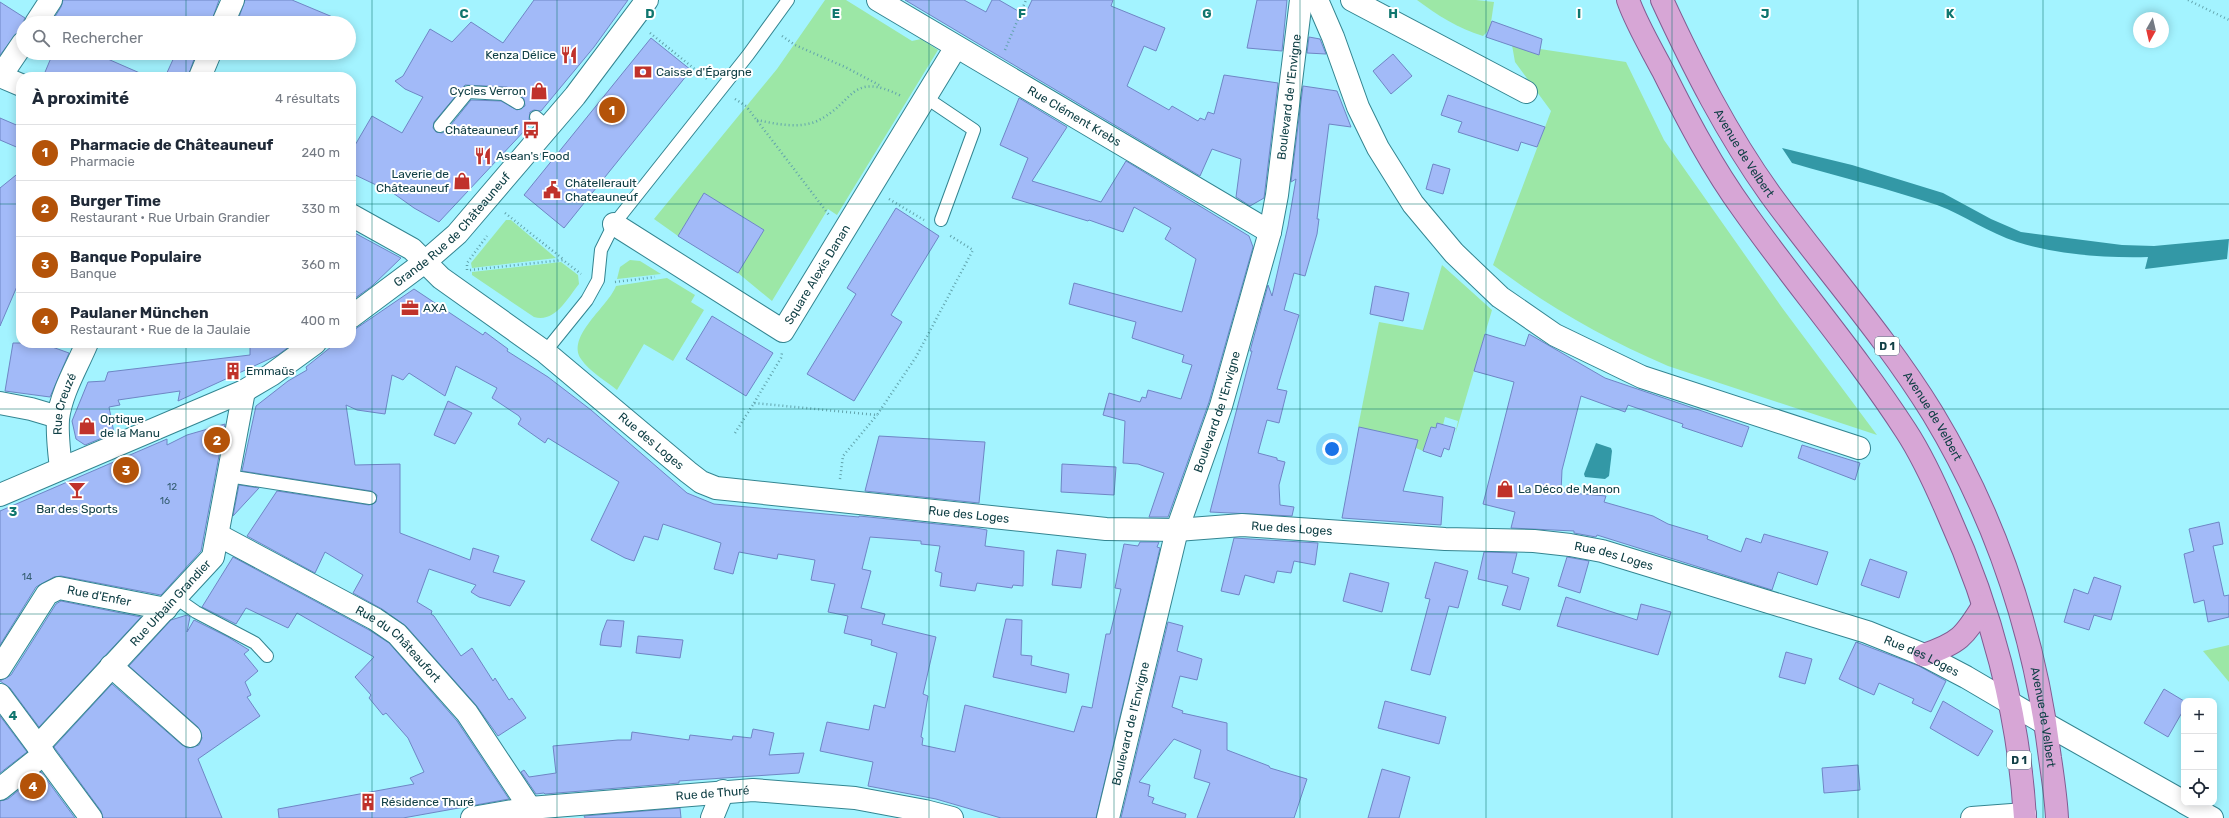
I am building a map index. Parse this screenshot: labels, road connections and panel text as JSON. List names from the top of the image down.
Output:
{
  "streets": {
    "main road": ["Avenue de Velbert", "D 1"],
    "street": [
      "Boulevard de l'Envigne",
      "Rue Clément Krebs",
      "Grande Rue de Châteauneuf",
      "Square Alexis Danan",
      "Rue Creuzé",
      "Rue des Loges",
      "Rue d'Enfer",
      "Rue Urbain Grandier",
      "Rue du Châteaufort",
      "Rue de Thuré"
    ]
  },
  "crossings": [
    ["Boulevard de l'Envigne", "Rue Clément Krebs"],
    ["Boulevard de l'Envigne", "Rue des Loges"],
    ["Rue Clément Krebs", "Square Alexis Danan"],
    ["Avenue de Velbert", "Rue des Loges"],
    ["Grande Rue de Châteauneuf", "Rue des Loges"],
    ["D 1", "Rue des Loges"],
    ["Rue d'Enfer", "Rue Urbain Grandier"],
    ["Rue Urbain Grandier", "Rue du Châteaufort"],
    ["Rue du Châteaufort", "Rue de Thuré"]
  ],
  "places": {
    "restaurant": ["Kenza Délice", "Asean's Food"],
    "bank": ["Caisse d'Épargne"],
    "shop": [
      "Cycles Verron",
      "Laverie de Châteauneuf",
      "Optique de la Manu",
      "La Déco de Manon"
    ],
    "bus stop": ["Châteauneuf"],
    "public building": ["Châtellerault Chateauneuf"],
    "office": ["AXA"],
    "building": ["Emmaüs", "Résidence Thuré"],
    "bar": ["Bar des Sports"]
  },
  "house_numbers": ["12", "16", "14"],
  "north": "bottom",
  "page": {
    "search": "Rechercher",
    "heading": ["À proximité", "4 résultats"],
    "pins": [
      "1",
      "2",
      "3",
      "4"
    ],
    "list": [
      {
        "mark": "1",
        "name": "Pharmacie de Châteauneuf",
        "note": "Pharmacie",
        "value": "240 m"
      },
      {
        "mark": "2",
        "name": "Burger Time",
        "note": "Restaurant · Rue Urbain Grandier",
        "value": "330 m"
      },
      {
        "mark": "3",
        "name": "Banque Populaire",
        "note": "Banque",
        "value": "360 m"
      },
      {
        "mark": "4",
        "name": "Paulaner München",
        "note": "Restaurant · Rue de la Jaulaie",
        "value": "400 m"
      }
    ],
    "map_buttons": ["+", "−"]
  },
  "grid": {
    "columns": [
      "C",
      "D",
      "E",
      "F",
      "G",
      "H",
      "I",
      "J",
      "K"
    ],
    "rows": ["3", "4"]
  }
}
